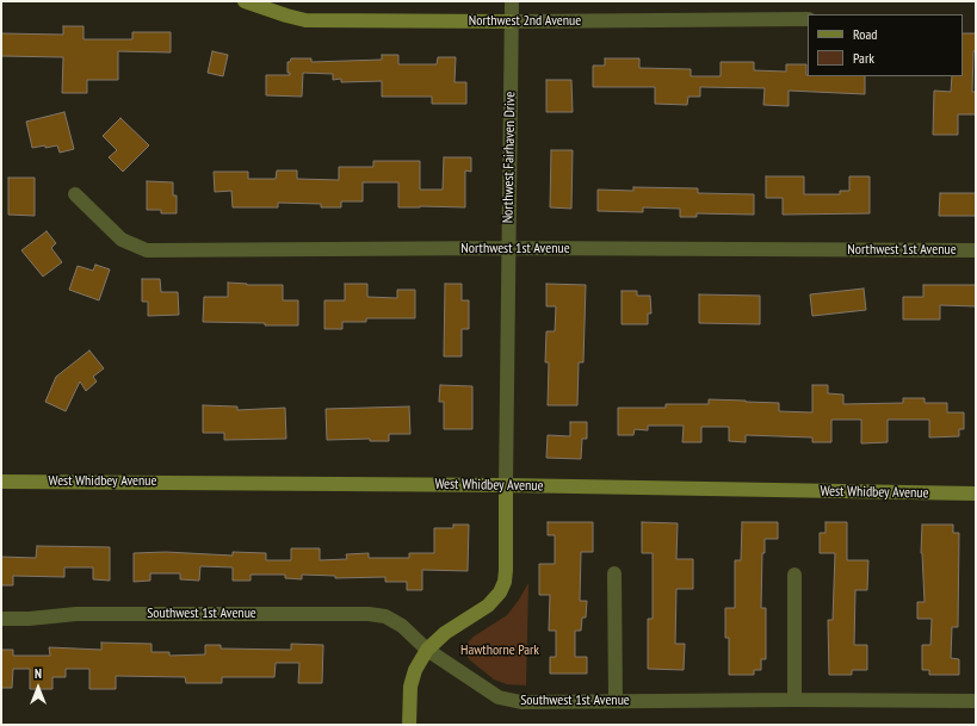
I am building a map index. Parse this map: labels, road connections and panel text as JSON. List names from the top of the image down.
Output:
{
  "streets": {
    "street": [
      "Northwest 2nd Avenue",
      "Northwest Fairhaven Drive",
      "Northwest 1st Avenue",
      "West Whidbey Avenue",
      "Southwest 1st Avenue"
    ]
  },
  "crossings": [
    ["Northwest 2nd Avenue", "Northwest Fairhaven Drive"],
    ["Northwest Fairhaven Drive", "Northwest 1st Avenue"],
    ["Northwest Fairhaven Drive", "West Whidbey Avenue"]
  ],
  "parks": ["Hawthorne Park"],
  "legend": ["Road", "Park"],
  "north": "top"
}
